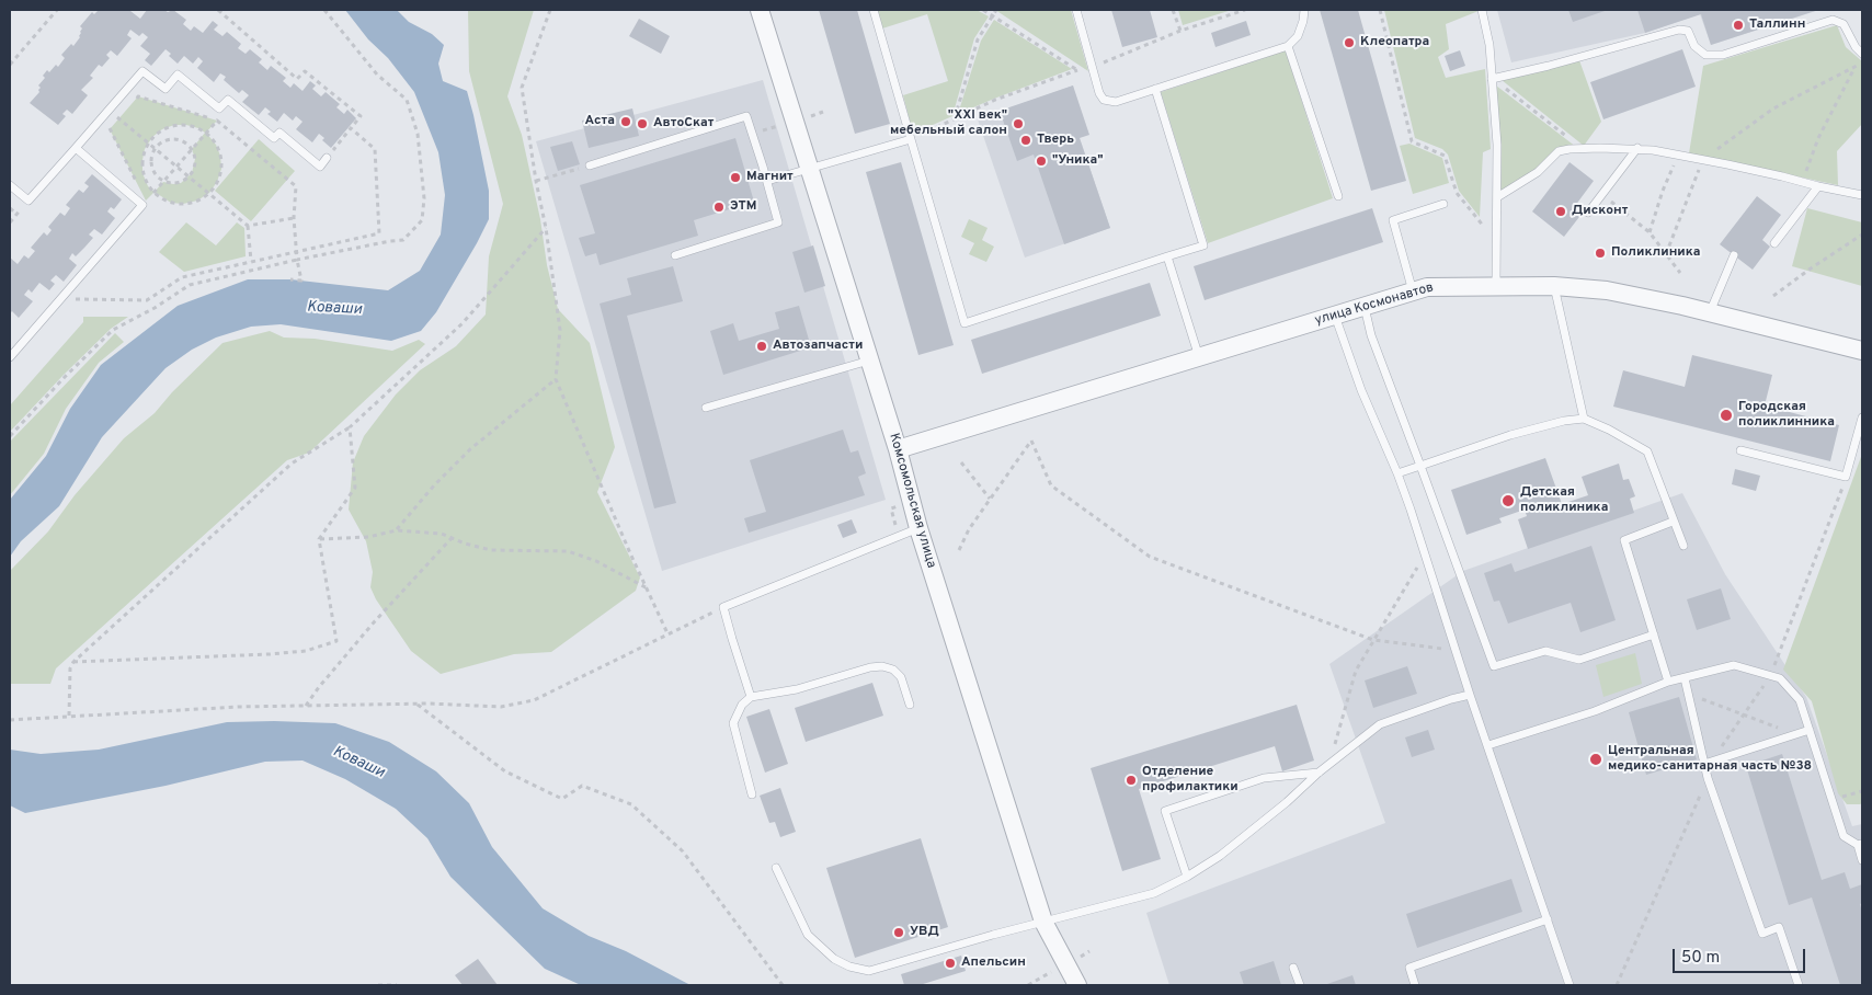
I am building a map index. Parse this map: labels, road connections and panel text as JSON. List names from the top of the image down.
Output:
{
  "streets": {
    "street": ["улица Космонавтов", "Комсомольская улица"]
  },
  "crossings": [
    ["улица Космонавтов", "Комсомольская улица"]
  ],
  "water": ["Коваши"],
  "places": [
    "Таллинн",
    "Клеопатра",
    "Аста",
    "АвтоСкат",
    "\"XXI век\" мебельный салон",
    "Тверь",
    "\"Уника\"",
    "Магнит",
    "ЭТМ",
    "Дисконт",
    "Поликлиника",
    "Автозапчасти",
    "Городская поликлинника",
    "Детская поликлиника",
    "Центральная медико-санитарная часть №38",
    "Отделение профилактики",
    "УВД",
    "Апельсин"
  ],
  "scale_bar": "50 m"
}
